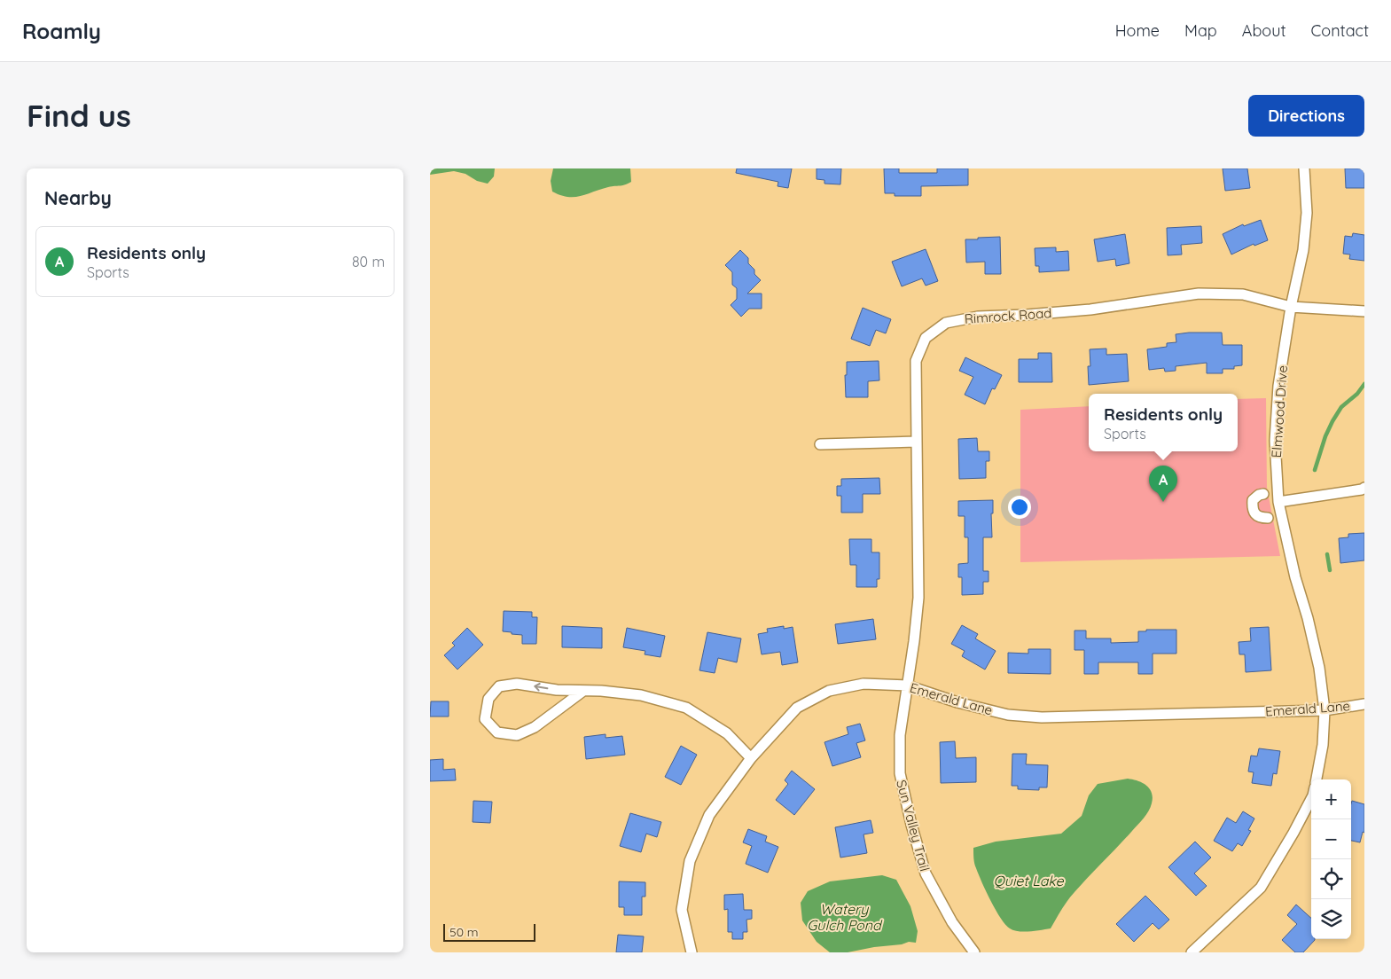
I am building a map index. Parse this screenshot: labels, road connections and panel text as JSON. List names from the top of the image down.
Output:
{
  "streets": {
    "street": [
      "Rimrock Road",
      "Elmwood Drive",
      "Emerald Lane",
      "Sun Valley Trail"
    ]
  },
  "crossings": [
    ["Rimrock Road", "Elmwood Drive"],
    ["Rimrock Road", "Emerald Lane"],
    ["Rimrock Road", "Sun Valley Trail"],
    ["Elmwood Drive", "Emerald Lane"],
    ["Emerald Lane", "Sun Valley Trail"]
  ],
  "water": ["Quiet Lake", "Watery Gulch Pond"],
  "scale_bar": "50 m",
  "page": {
    "header": "Roamly",
    "nav": [
      "Home",
      "Map",
      "About",
      "Contact"
    ],
    "buttons": "Directions",
    "title": "Find us",
    "heading": "Nearby",
    "list": [
      {
        "mark": "A",
        "name": "Residents only",
        "note": "Sports",
        "value": "80 m"
      }
    ],
    "popup": ["Residents only", "Sports"],
    "pins": "A",
    "map_buttons": ["+", "−"],
    "scale": "50 m"
  }
}
